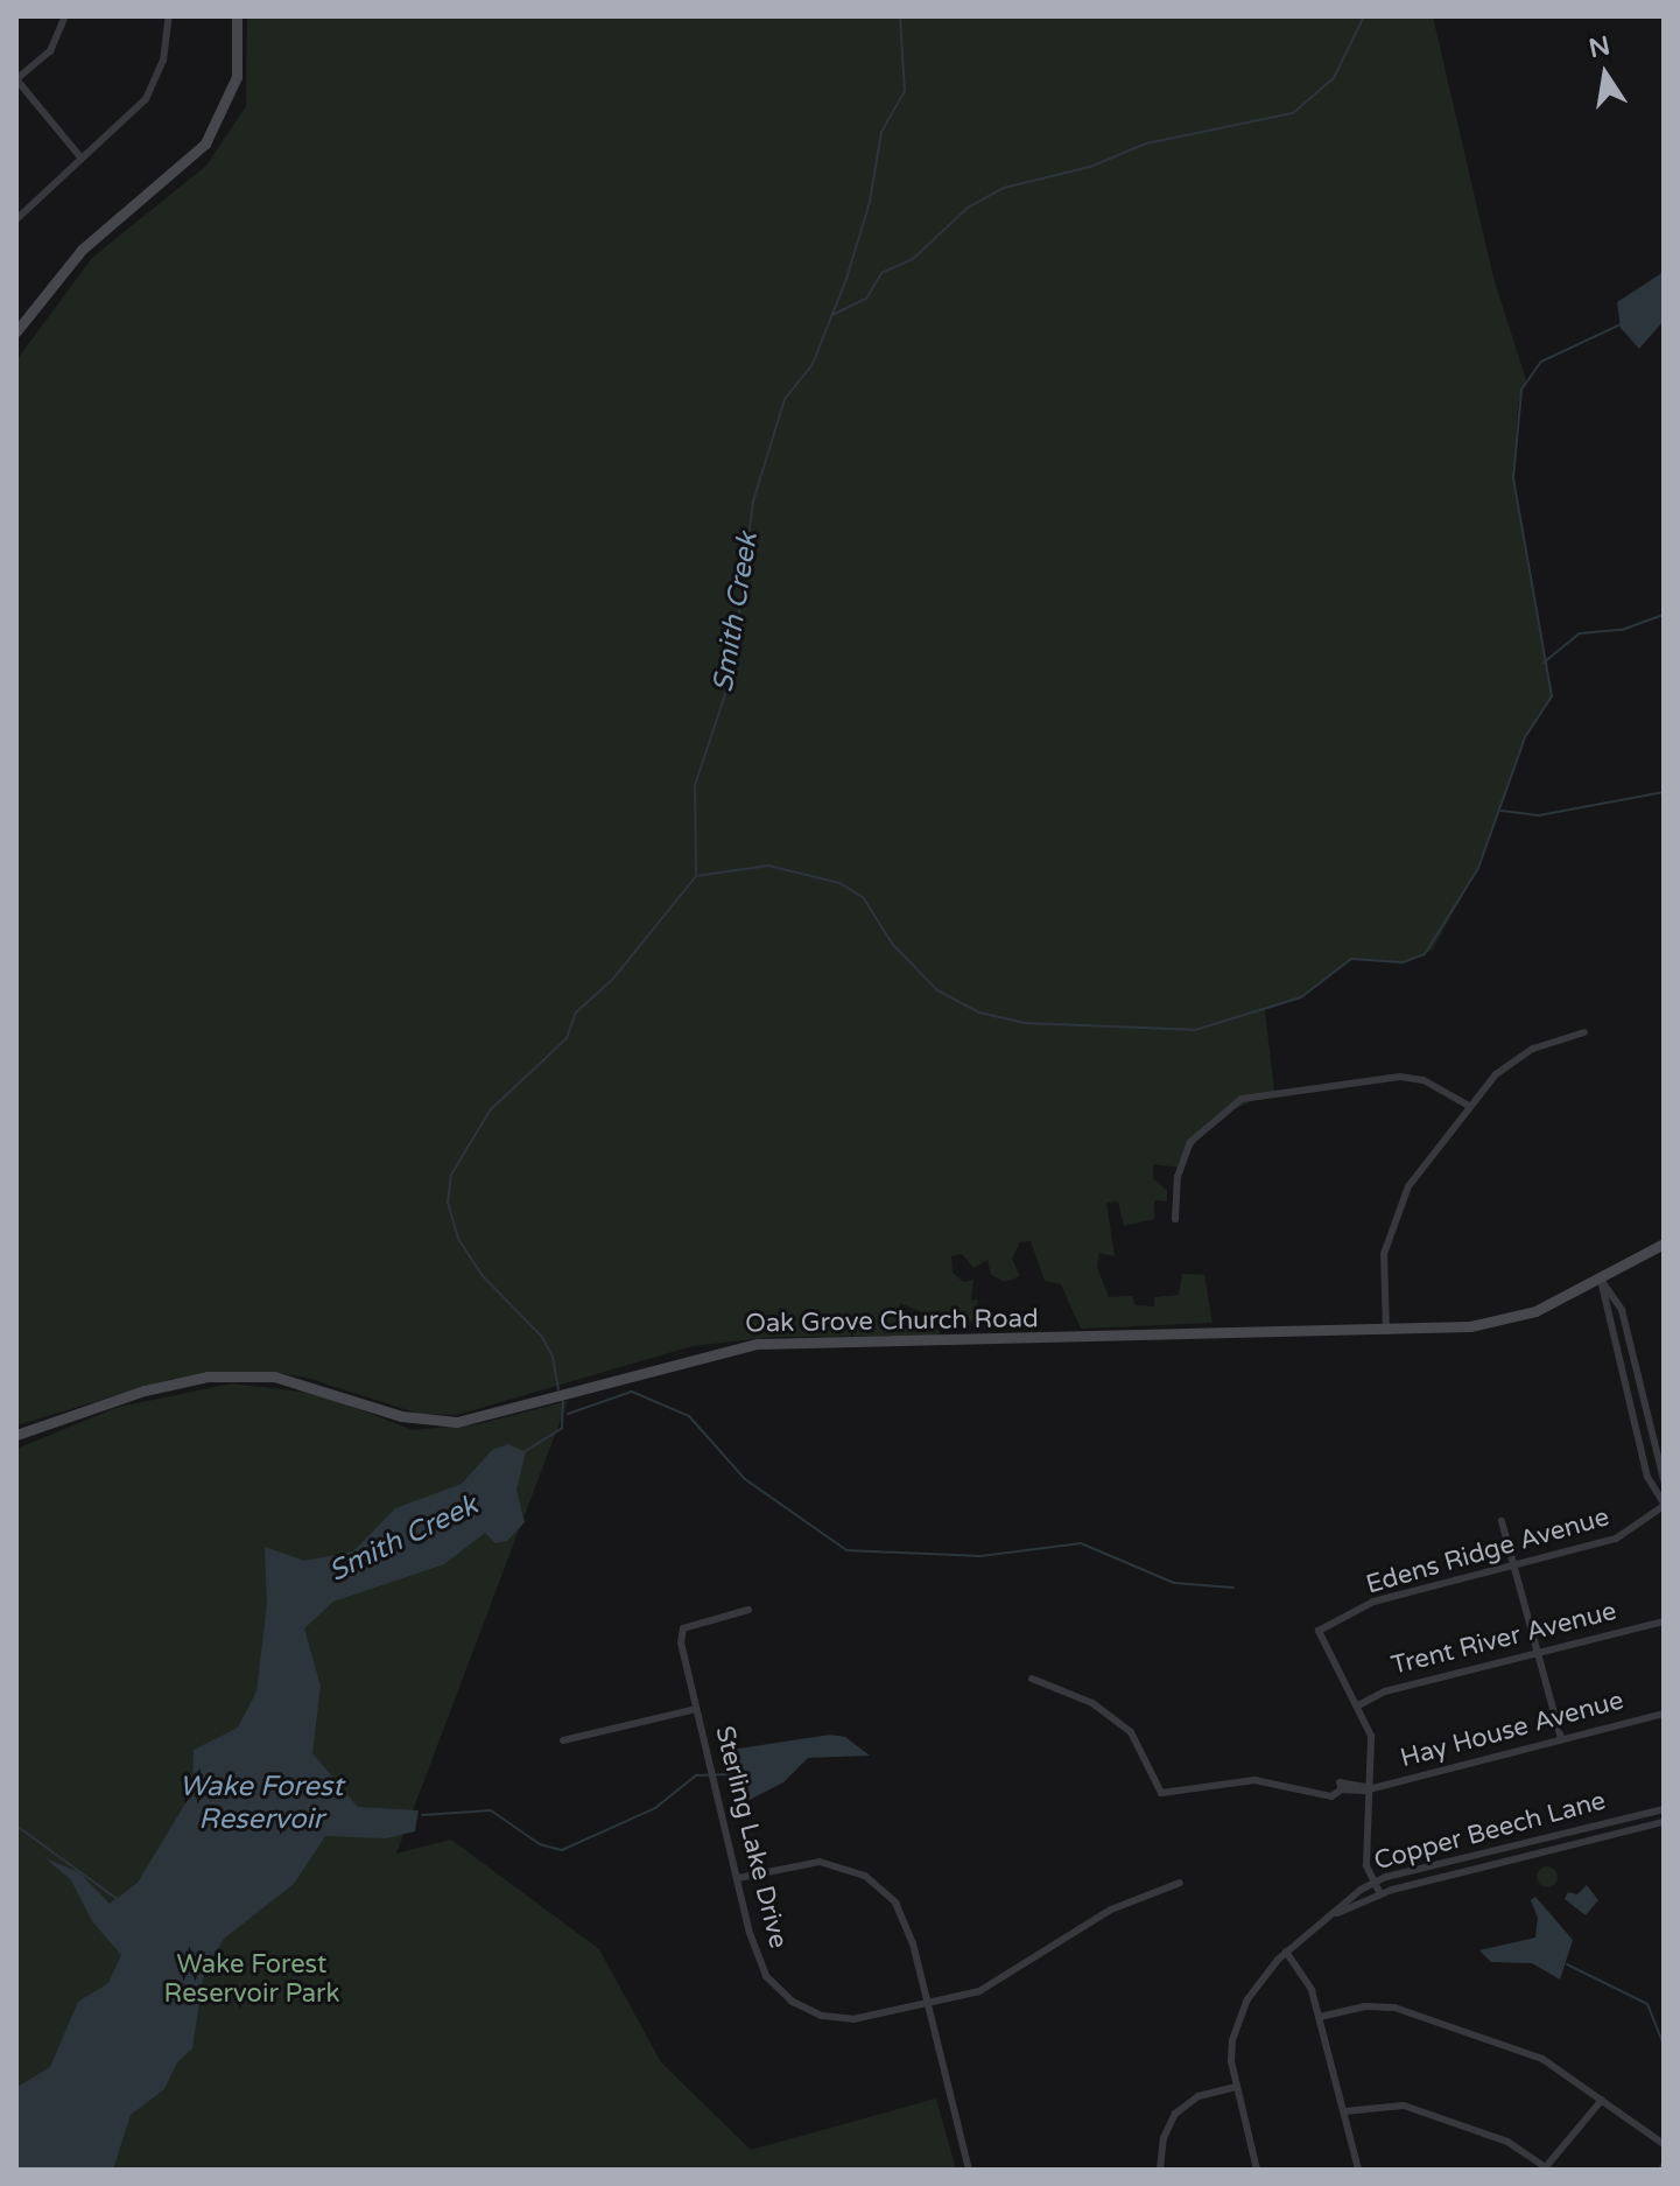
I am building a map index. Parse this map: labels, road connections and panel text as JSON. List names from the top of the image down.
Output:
{
  "streets": {
    "main road": ["Oak Grove Church Road"],
    "street": [
      "Edens Ridge Avenue",
      "Trent River Avenue",
      "Hay House Avenue",
      "Copper Beech Lane",
      "Sterling Lake Drive"
    ]
  },
  "crossings": [
    ["Edens Ridge Avenue", "Trent River Avenue"]
  ],
  "water": ["Smith Creek", "Wake Forest Reservoir"],
  "parks": ["Wake Forest Reservoir Park"],
  "north": "top"
}
